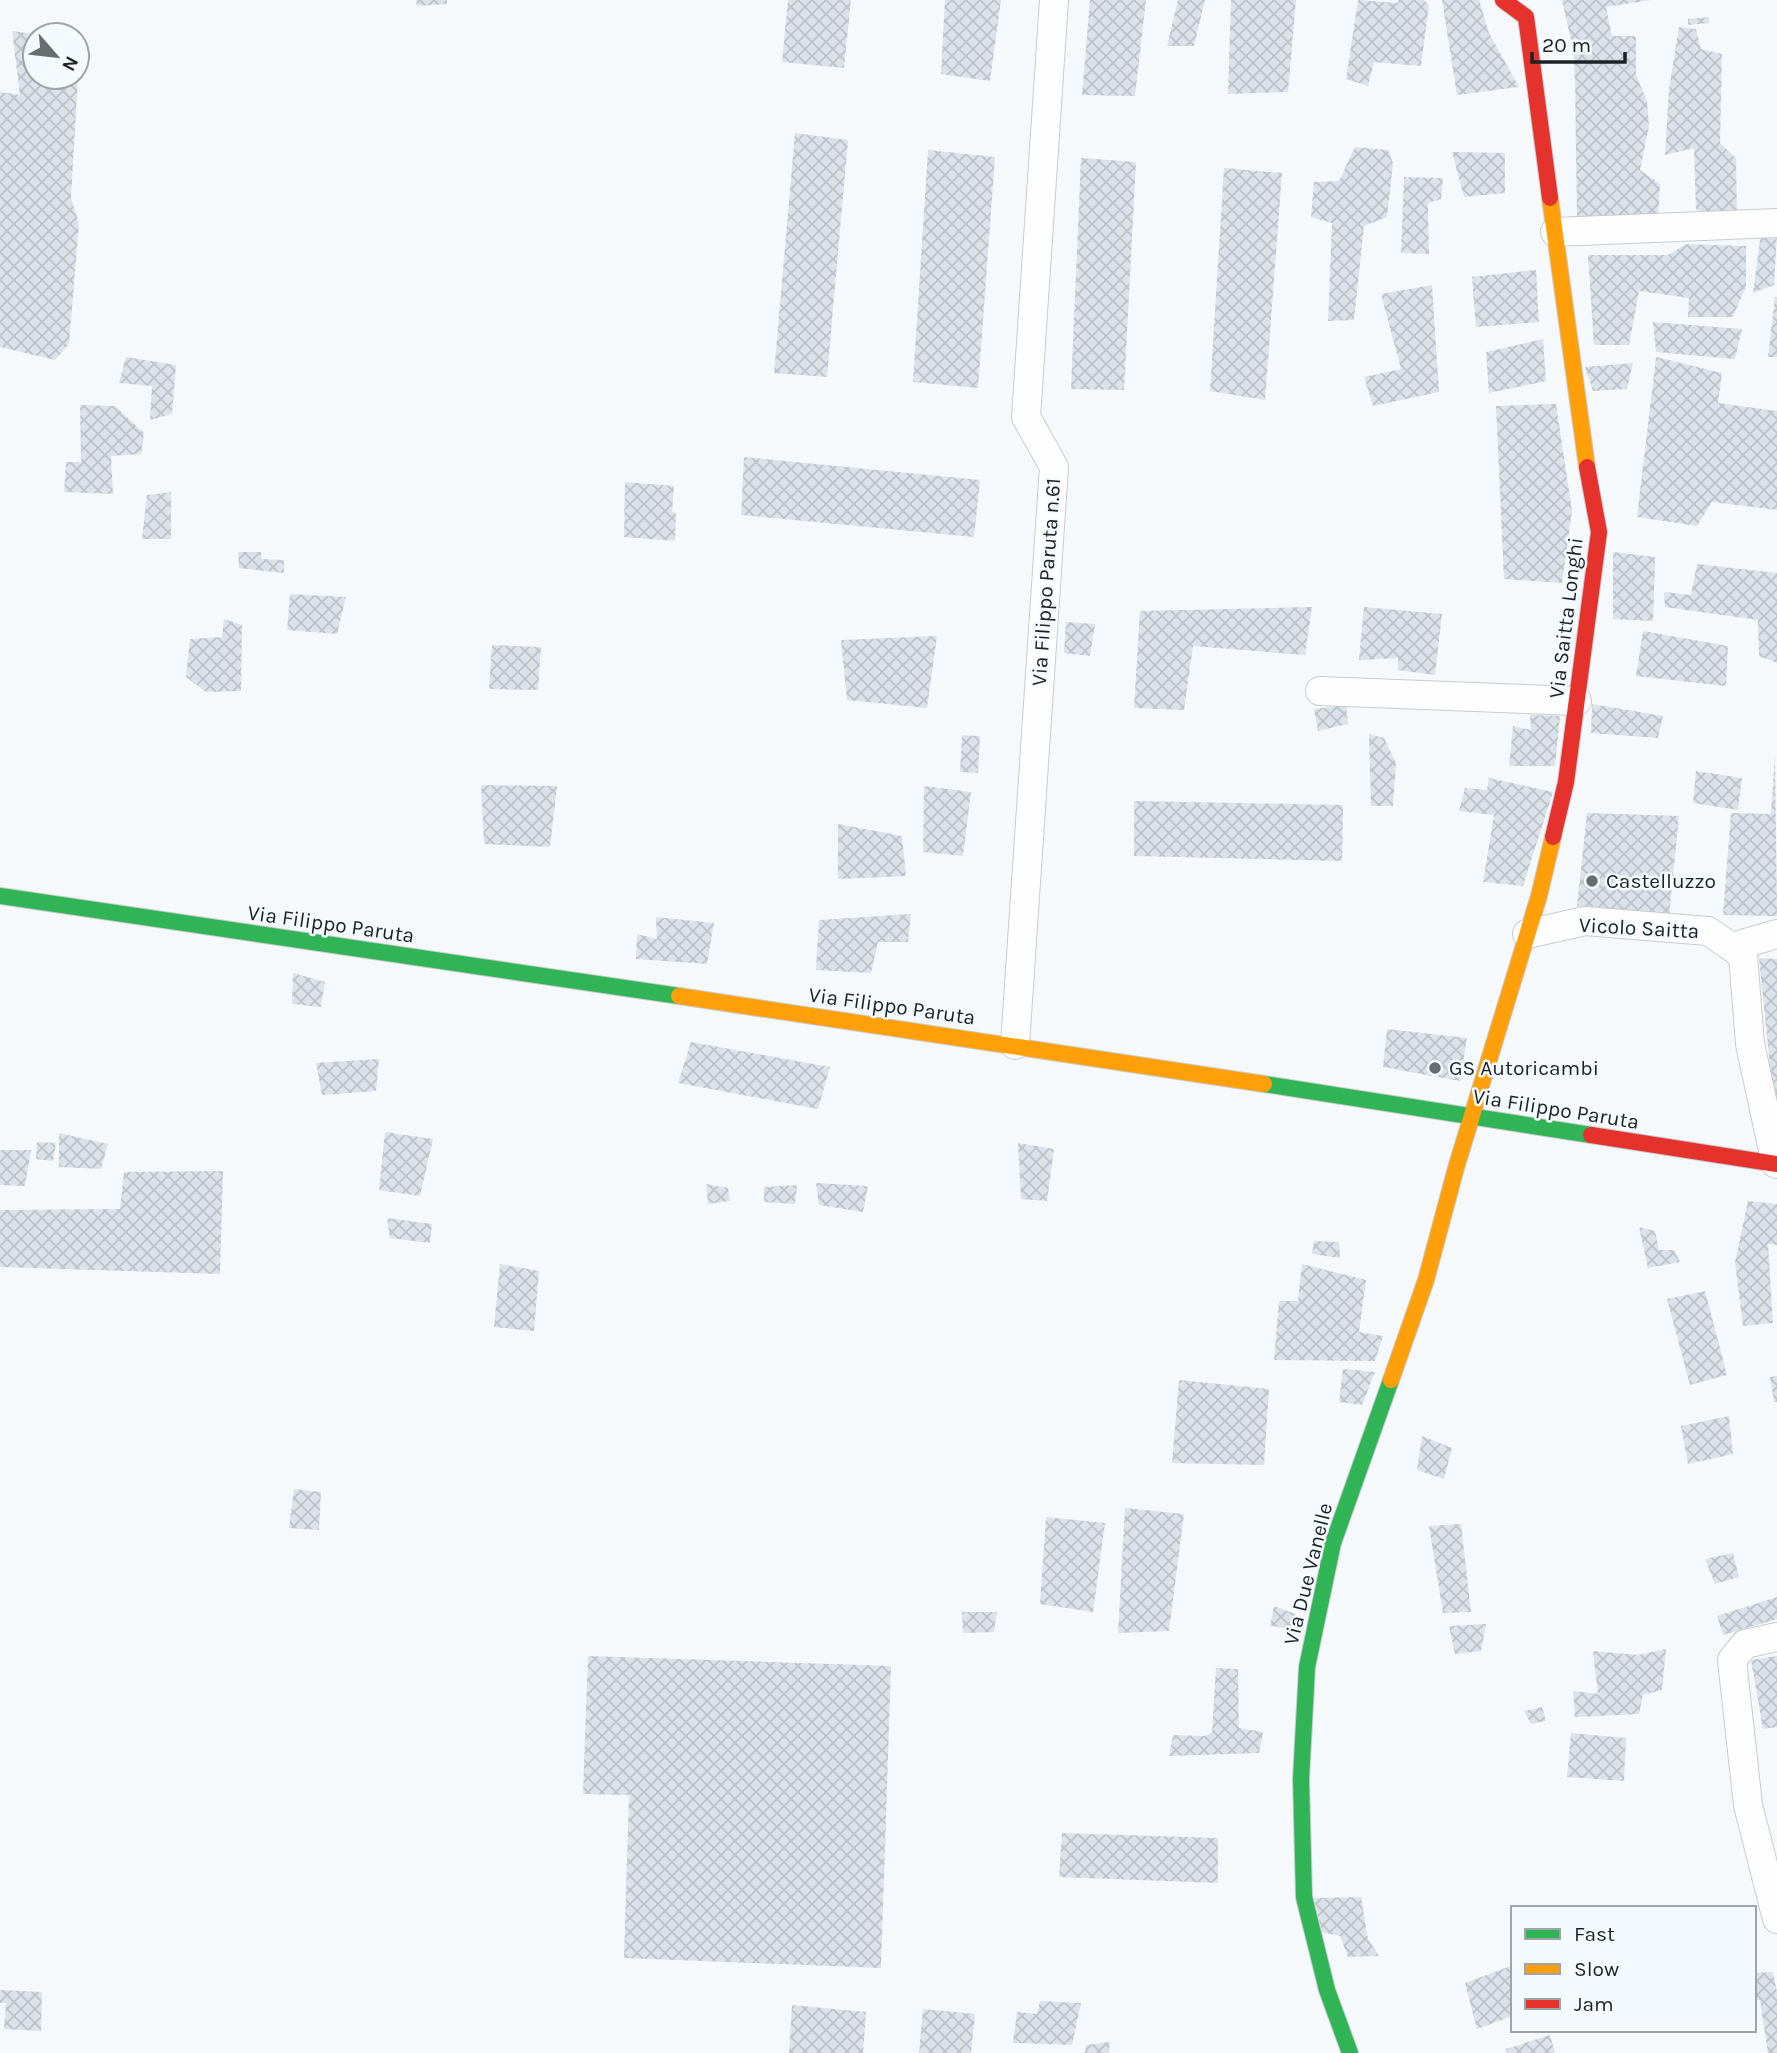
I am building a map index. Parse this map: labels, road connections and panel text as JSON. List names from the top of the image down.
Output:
{
  "streets": {
    "street": [
      "Via Filippo Paruta n.61",
      "Via Saitta Longhi",
      "Via Filippo Paruta",
      "Vicolo Saitta",
      "Via Due Vanelle"
    ]
  },
  "crossings": [
    ["Via Filippo Paruta n.61", "Via Filippo Paruta"],
    ["Via Saitta Longhi", "Via Filippo Paruta"],
    ["Via Saitta Longhi", "Vicolo Saitta"],
    ["Via Saitta Longhi", "Via Due Vanelle"],
    ["Via Filippo Paruta", "Via Due Vanelle"]
  ],
  "places": ["Castelluzzo", "GS Autoricambi"],
  "legend": ["Fast", "Slow", "Jam"],
  "scale_bar": "20 m",
  "north": "bottom right"
}
